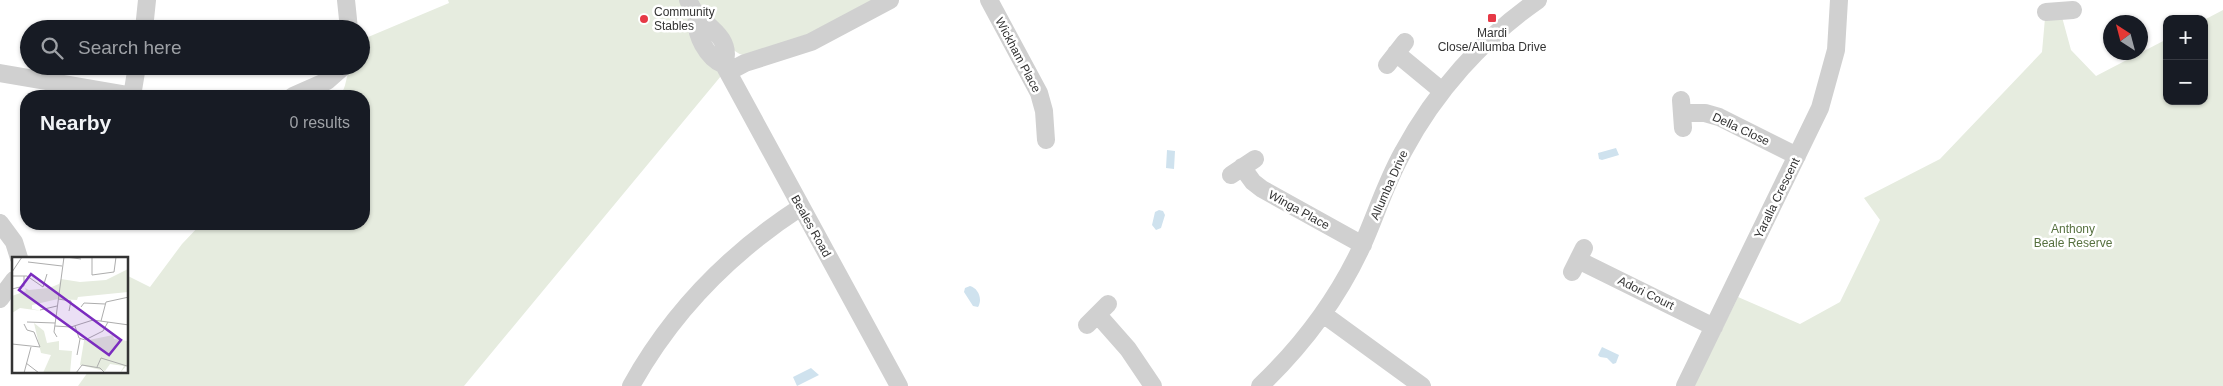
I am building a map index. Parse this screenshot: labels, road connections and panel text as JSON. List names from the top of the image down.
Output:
{
  "streets": {
    "street": [
      "Wickham Place",
      "Della Close",
      "Allumba Drive",
      "Yaralla Crescent",
      "Winga Place",
      "Beales Road",
      "Adori Court"
    ]
  },
  "crossings": [
    ["Della Close", "Yaralla Crescent"],
    ["Allumba Drive", "Winga Place"],
    ["Yaralla Crescent", "Adori Court"]
  ],
  "parks": ["Anthony Beale Reserve"],
  "places": {
    "transit": ["Mardi Close/Allumba Drive"],
    "other": ["Community Stables"]
  },
  "north": "top left",
  "page": {
    "map_buttons": ["+", "−"],
    "search": "Search here",
    "heading": ["Nearby", "0 results"]
  }
}
